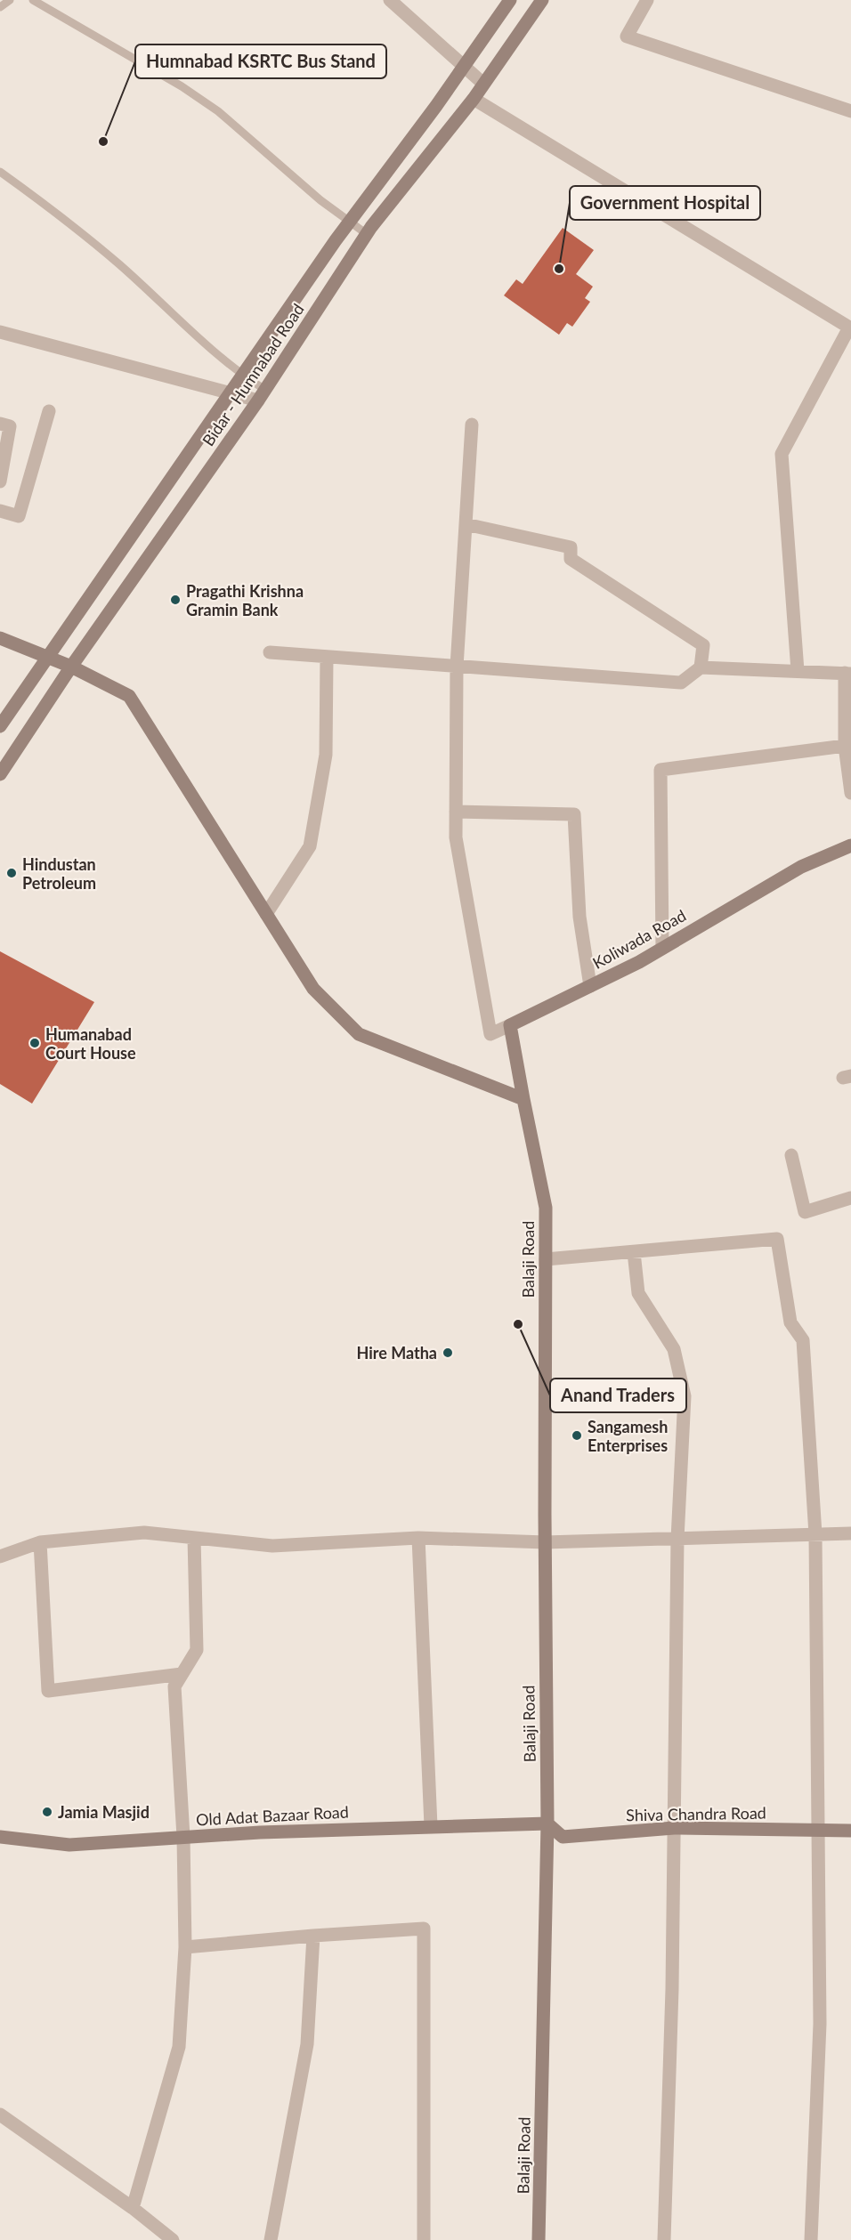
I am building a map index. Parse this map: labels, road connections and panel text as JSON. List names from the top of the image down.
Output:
{
  "streets": {
    "street": [
      "Bidar - Humnabad Road",
      "Koliwada Road",
      "Balaji Road",
      "Shiva Chandra Road",
      "Old Adat Bazaar Road"
    ]
  },
  "crossings": [
    ["Balaji Road", "Shiva Chandra Road"],
    ["Balaji Road", "Old Adat Bazaar Road"],
    ["Shiva Chandra Road", "Old Adat Bazaar Road"]
  ],
  "places": [
    "Humnabad KSRTC Bus Stand",
    "Government Hospital",
    "Pragathi Krishna Gramin Bank",
    "Hindustan Petroleum",
    "Humanabad Court House",
    "Anand Traders",
    "Hire Matha",
    "Sangamesh Enterprises",
    "Jamia Masjid"
  ]
}
